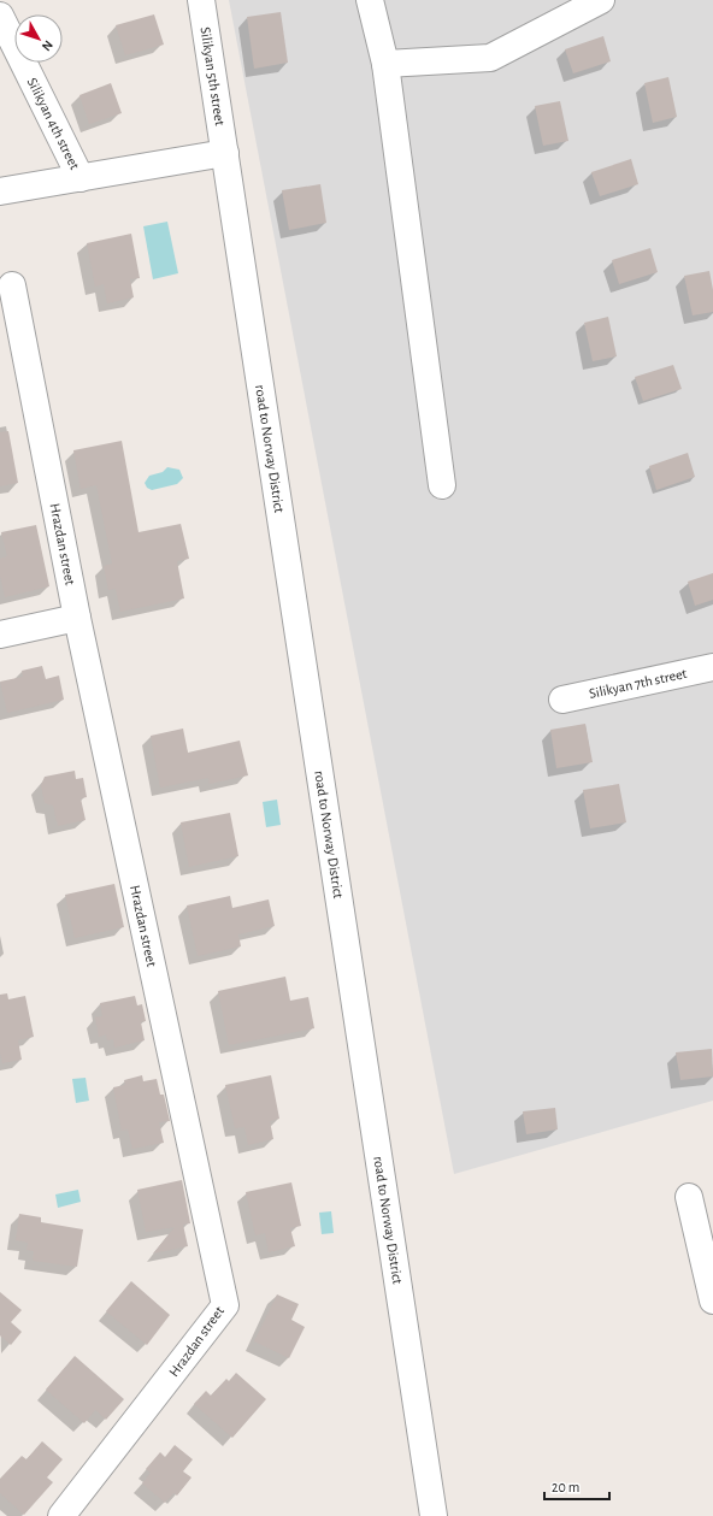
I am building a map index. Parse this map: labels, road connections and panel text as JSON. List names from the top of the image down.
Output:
{
  "streets": {
    "street": [
      "Silikyan 5th street",
      "Silikyan 4th street",
      "road to Norway District",
      "Hrazdan street",
      "Silikyan 7th street"
    ]
  },
  "crossings": [
    ["Silikyan 5th street", "road to Norway District"]
  ],
  "scale_bar": "20 m",
  "north": "bottom right"
}
